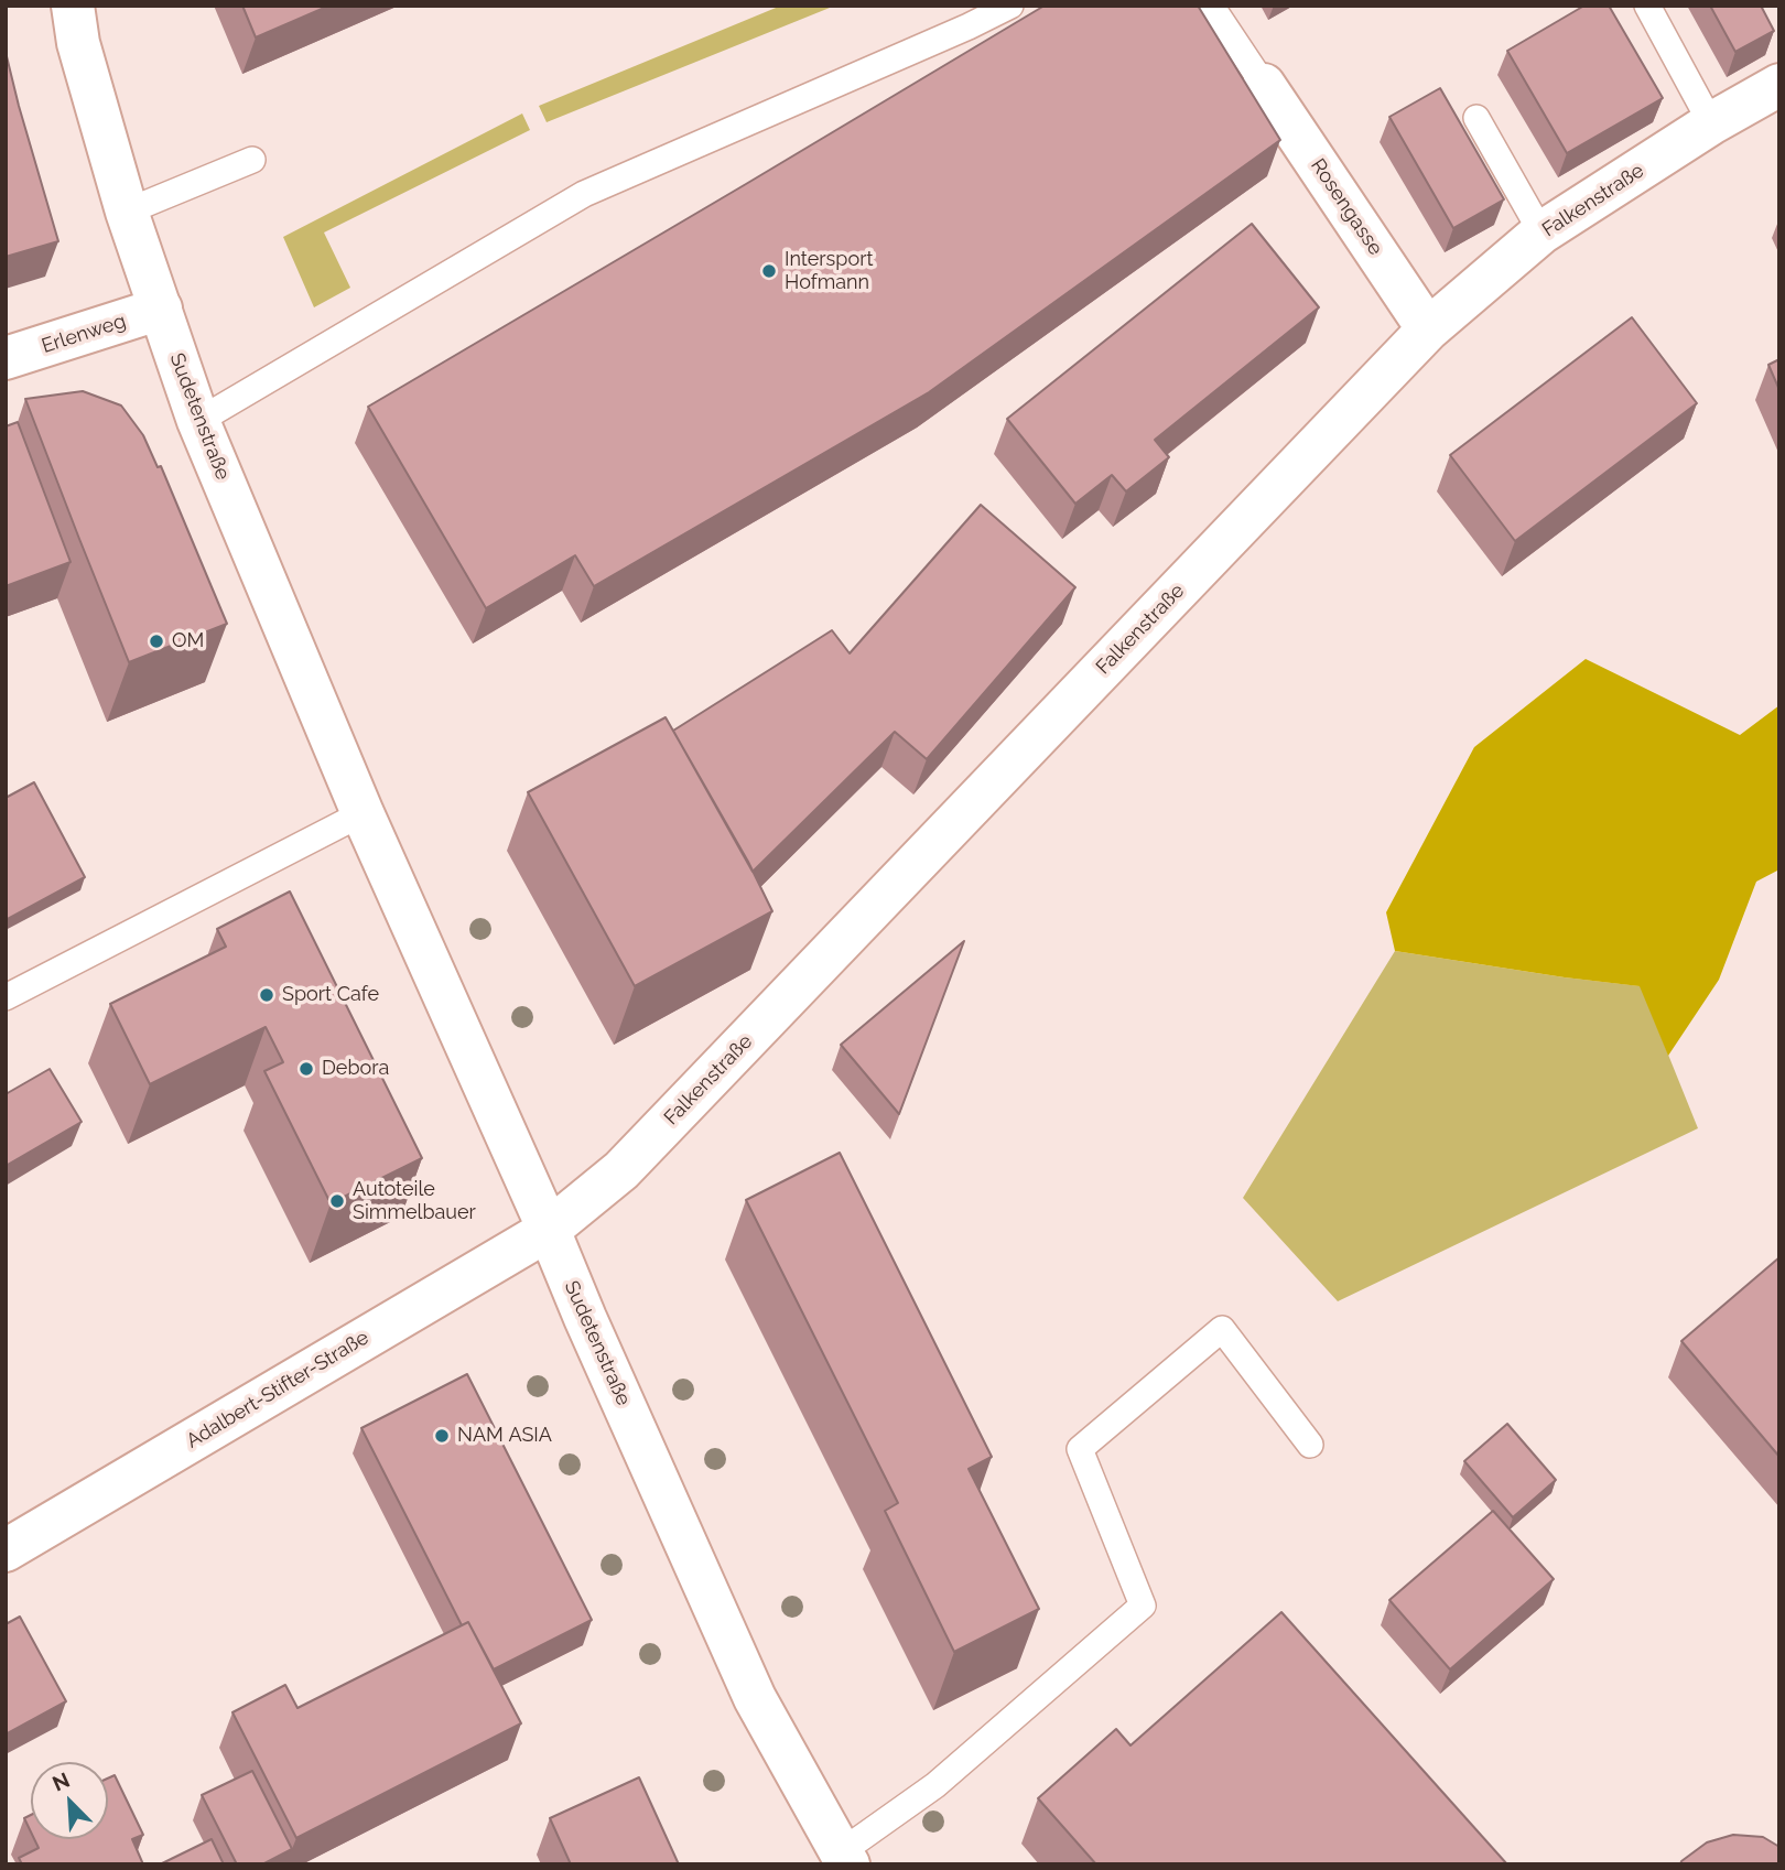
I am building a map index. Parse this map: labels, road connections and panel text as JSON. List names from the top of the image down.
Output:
{
  "streets": {
    "street": [
      "Falkenstraße",
      "Rosengasse",
      "Erlenweg",
      "Sudetenstraße",
      "Adalbert-Stifter-Straße"
    ]
  },
  "crossings": [
    ["Falkenstraße", "Rosengasse"],
    ["Falkenstraße", "Sudetenstraße"],
    ["Falkenstraße", "Adalbert-Stifter-Straße"],
    ["Erlenweg", "Sudetenstraße"],
    ["Sudetenstraße", "Adalbert-Stifter-Straße"]
  ],
  "places": [
    "Intersport Hofmann",
    "OM",
    "Sport Cafe",
    "Debora",
    "Autoteile Simmelbauer",
    "NAM ASIA"
  ],
  "north": "top left"
}
